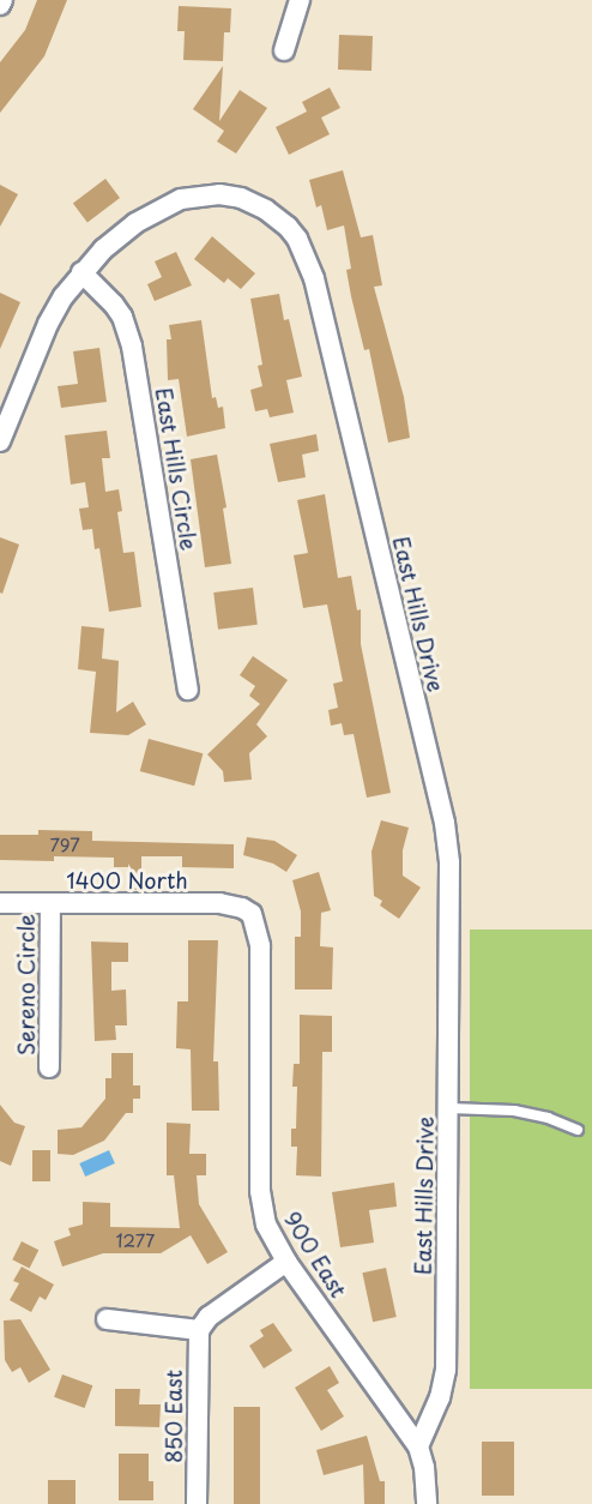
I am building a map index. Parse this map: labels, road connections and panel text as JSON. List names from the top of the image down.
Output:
{
  "streets": {
    "street": [
      "East Hills Circle",
      "East Hills Drive",
      "1400 North",
      "Sereno Circle",
      "900 East",
      "850 East"
    ]
  },
  "crossings": [
    ["East Hills Circle", "East Hills Drive"],
    ["East Hills Drive", "900 East"],
    ["1400 North", "Sereno Circle"],
    ["1400 North", "900 East"]
  ],
  "house_numbers": ["797", "1277"]
}
